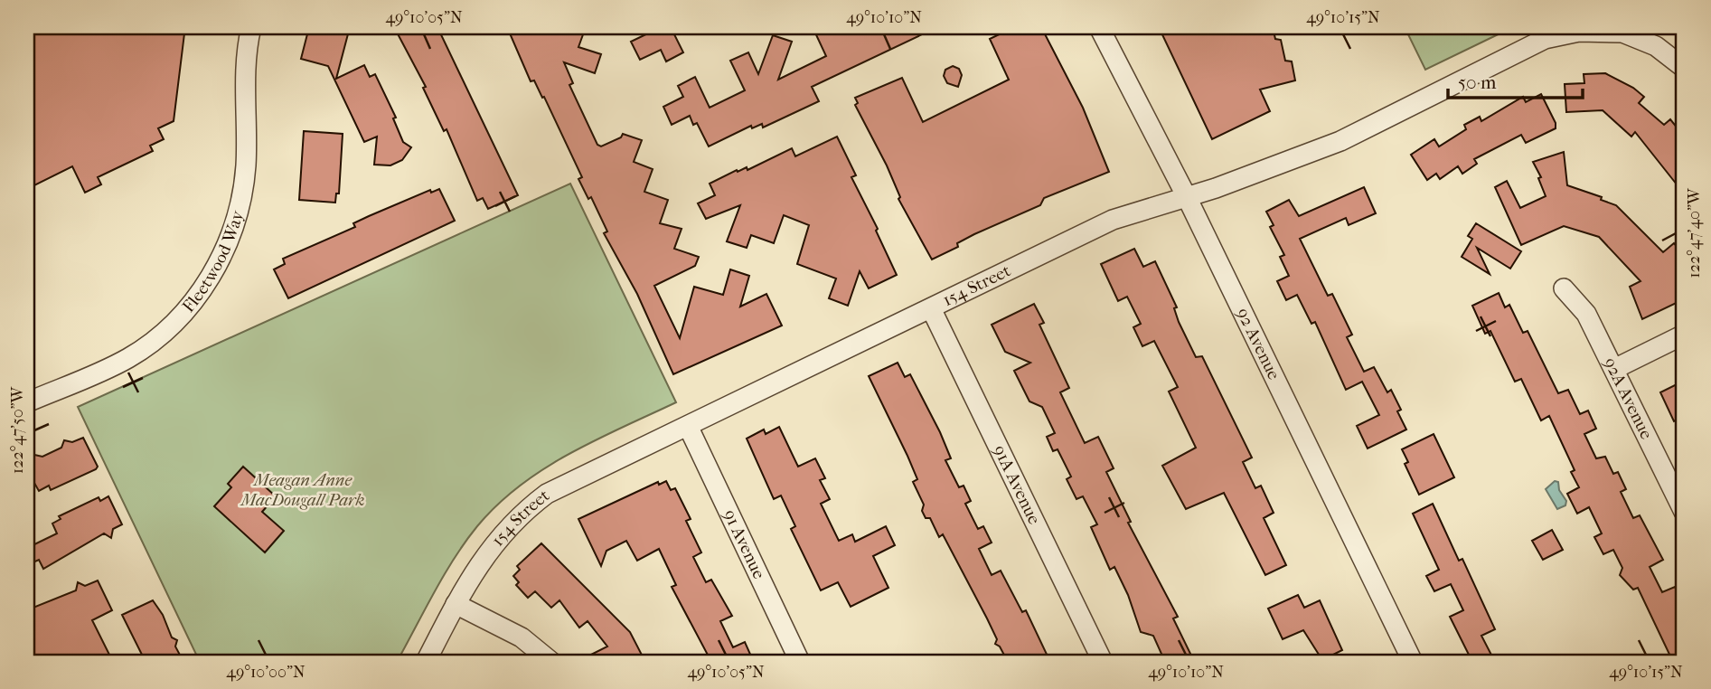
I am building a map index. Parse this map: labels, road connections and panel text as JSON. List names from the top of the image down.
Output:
{
  "streets": {
    "street": [
      "Fleetwood Way",
      "154 Street",
      "92 Avenue",
      "92A Avenue",
      "91A Avenue",
      "91 Avenue"
    ]
  },
  "crossings": [
    ["154 Street", "92 Avenue"],
    ["154 Street", "91A Avenue"],
    ["154 Street", "91 Avenue"]
  ],
  "parks": ["Meagan Anne MacDougall Park"],
  "scale_bar": "50 m",
  "coordinates": [
    "49°10'05\"N",
    "49°10'10\"N",
    "49°10'15\"N",
    "122°47'40\"W",
    "122°47'50\"W",
    "49°10'00\"N"
  ]
}
